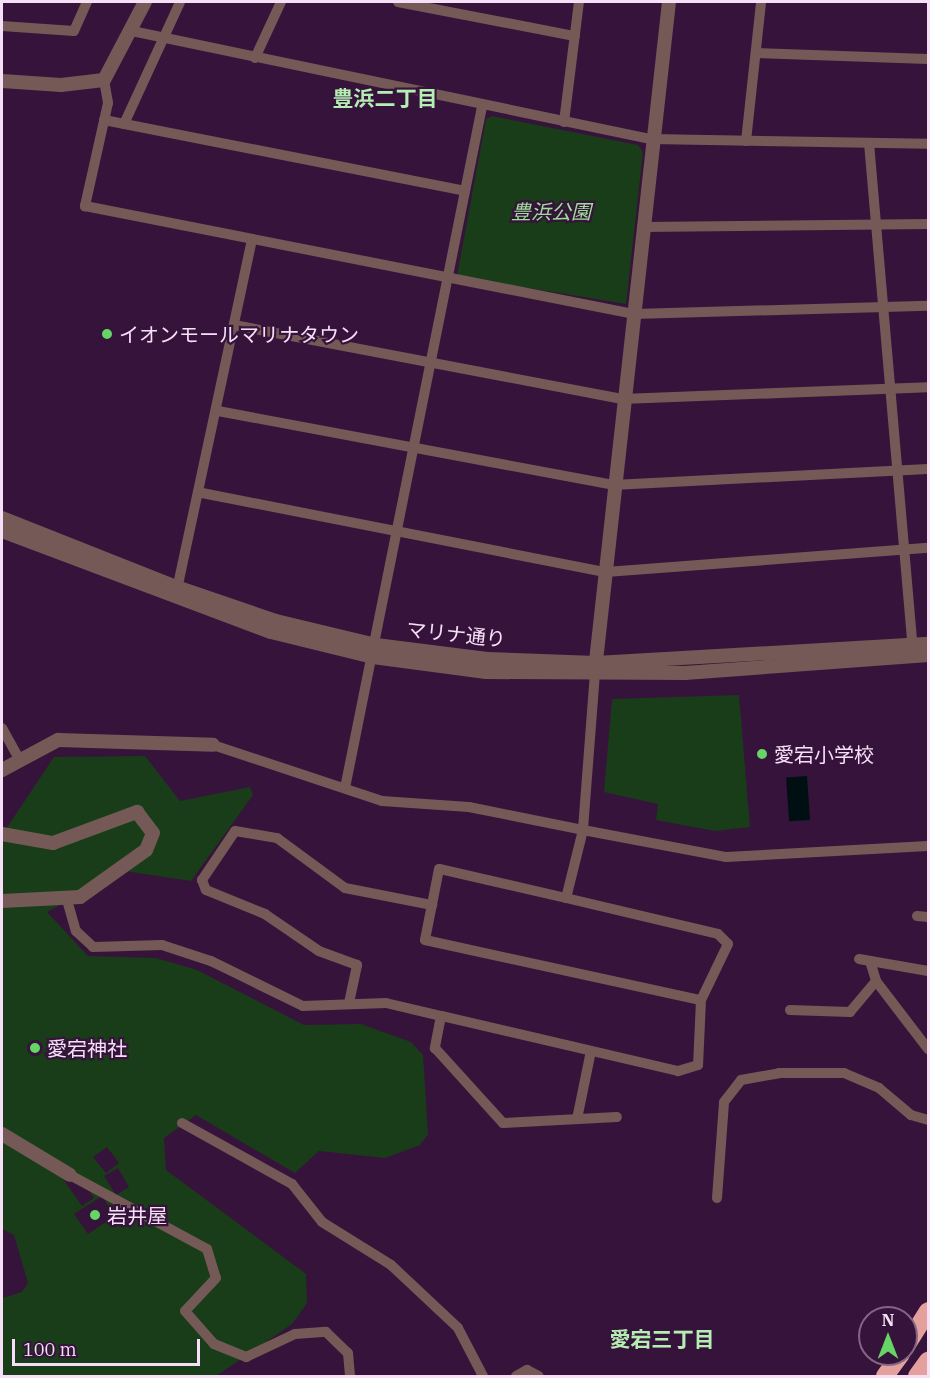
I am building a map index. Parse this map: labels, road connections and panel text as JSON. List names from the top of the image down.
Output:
{
  "streets": {
    "street": ["マリナ通り"]
  },
  "districts": ["豊浜二丁目", "愛宕三丁目"],
  "parks": ["豊浜公園"],
  "places": [
    "イオンモールマリナタウン",
    "愛宕小学校",
    "愛宕神社",
    "岩井屋"
  ],
  "scale_bar": "100 m",
  "north": "top"
}
